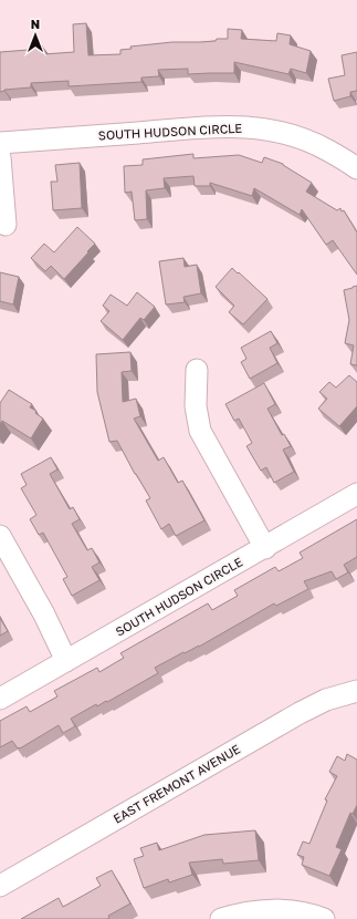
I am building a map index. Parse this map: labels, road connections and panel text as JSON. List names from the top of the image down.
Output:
{
  "streets": {
    "street": ["SOUTH HUDSON CIRCLE", "EAST FREMONT AVENUE"]
  },
  "north": "top"
}
